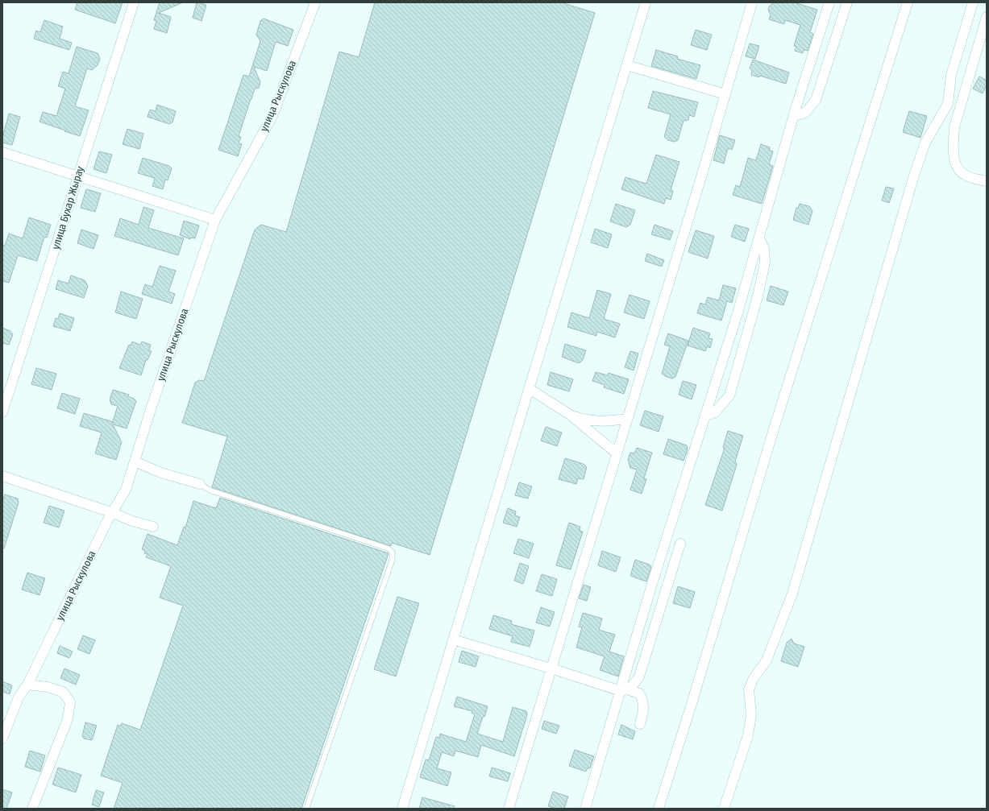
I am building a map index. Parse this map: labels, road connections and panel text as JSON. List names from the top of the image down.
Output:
{
  "streets": {
    "street": ["улица Рыскулова", "улица Бухар Жырау"]
  }
}
